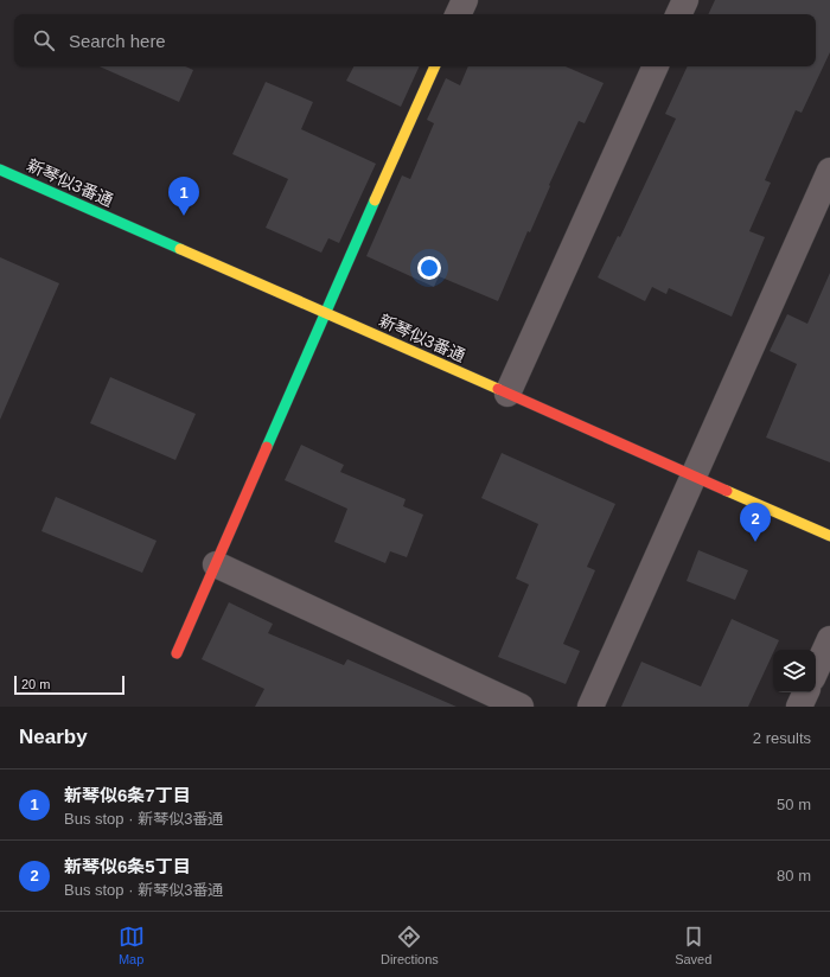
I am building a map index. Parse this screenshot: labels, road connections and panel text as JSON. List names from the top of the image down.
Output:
{
  "streets": {
    "street": ["新琴似3番通"]
  },
  "scale_bar": "20 m",
  "page": {
    "search": "Search here",
    "pins": ["1", "2"],
    "scale": "20 m",
    "heading": ["Nearby", "2 results"],
    "list": [
      {
        "mark": "1",
        "name": "新琴似6条7丁目",
        "note": "Bus stop · 新琴似3番通",
        "value": "50 m"
      },
      {
        "mark": "2",
        "name": "新琴似6条5丁目",
        "note": "Bus stop · 新琴似3番通",
        "value": "80 m"
      }
    ],
    "nav": ["Map", "Directions", "Saved"]
  }
}
